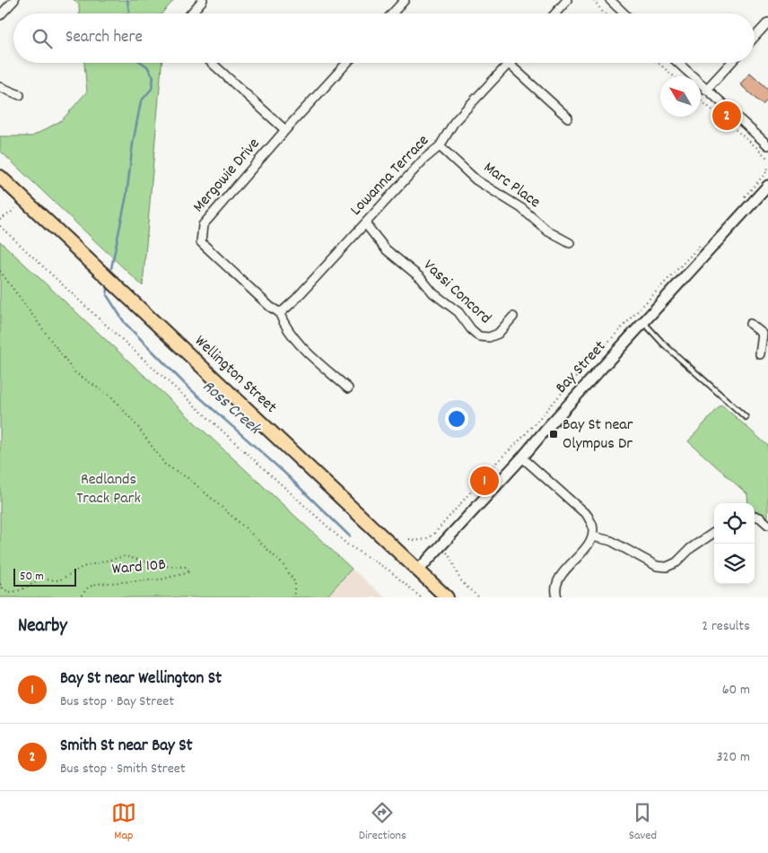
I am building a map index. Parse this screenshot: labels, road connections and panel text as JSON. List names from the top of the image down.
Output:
{
  "streets": {
    "main road": ["Wellington Street"],
    "street": [
      "Mergowie Drive",
      "Lowanna Terrace",
      "Marc Place",
      "Vassi Concord",
      "Bay Street"
    ],
    "path": ["Ward 10B"]
  },
  "crossings": [
    ["Mergowie Drive", "Lowanna Terrace"],
    ["Lowanna Terrace", "Marc Place"],
    ["Lowanna Terrace", "Vassi Concord"],
    ["Bay Street", "Wellington Street"]
  ],
  "water": ["Ross Creek"],
  "parks": ["Redlands Track Park"],
  "places": {
    "transit": ["Bay St near Olympus Dr"]
  },
  "scale_bar": "50 m",
  "north": "top left",
  "page": {
    "search": "Search here",
    "pins": ["2", "1"],
    "scale": "50 m",
    "heading": ["Nearby", "2 results"],
    "list": [
      {
        "mark": "1",
        "name": "Bay St near Wellington St",
        "note": "Bus stop · Bay Street",
        "value": "60 m"
      },
      {
        "mark": "2",
        "name": "Smith St near Bay St",
        "note": "Bus stop · Smith Street",
        "value": "320 m"
      }
    ],
    "nav": ["Map", "Directions", "Saved"]
  }
}
